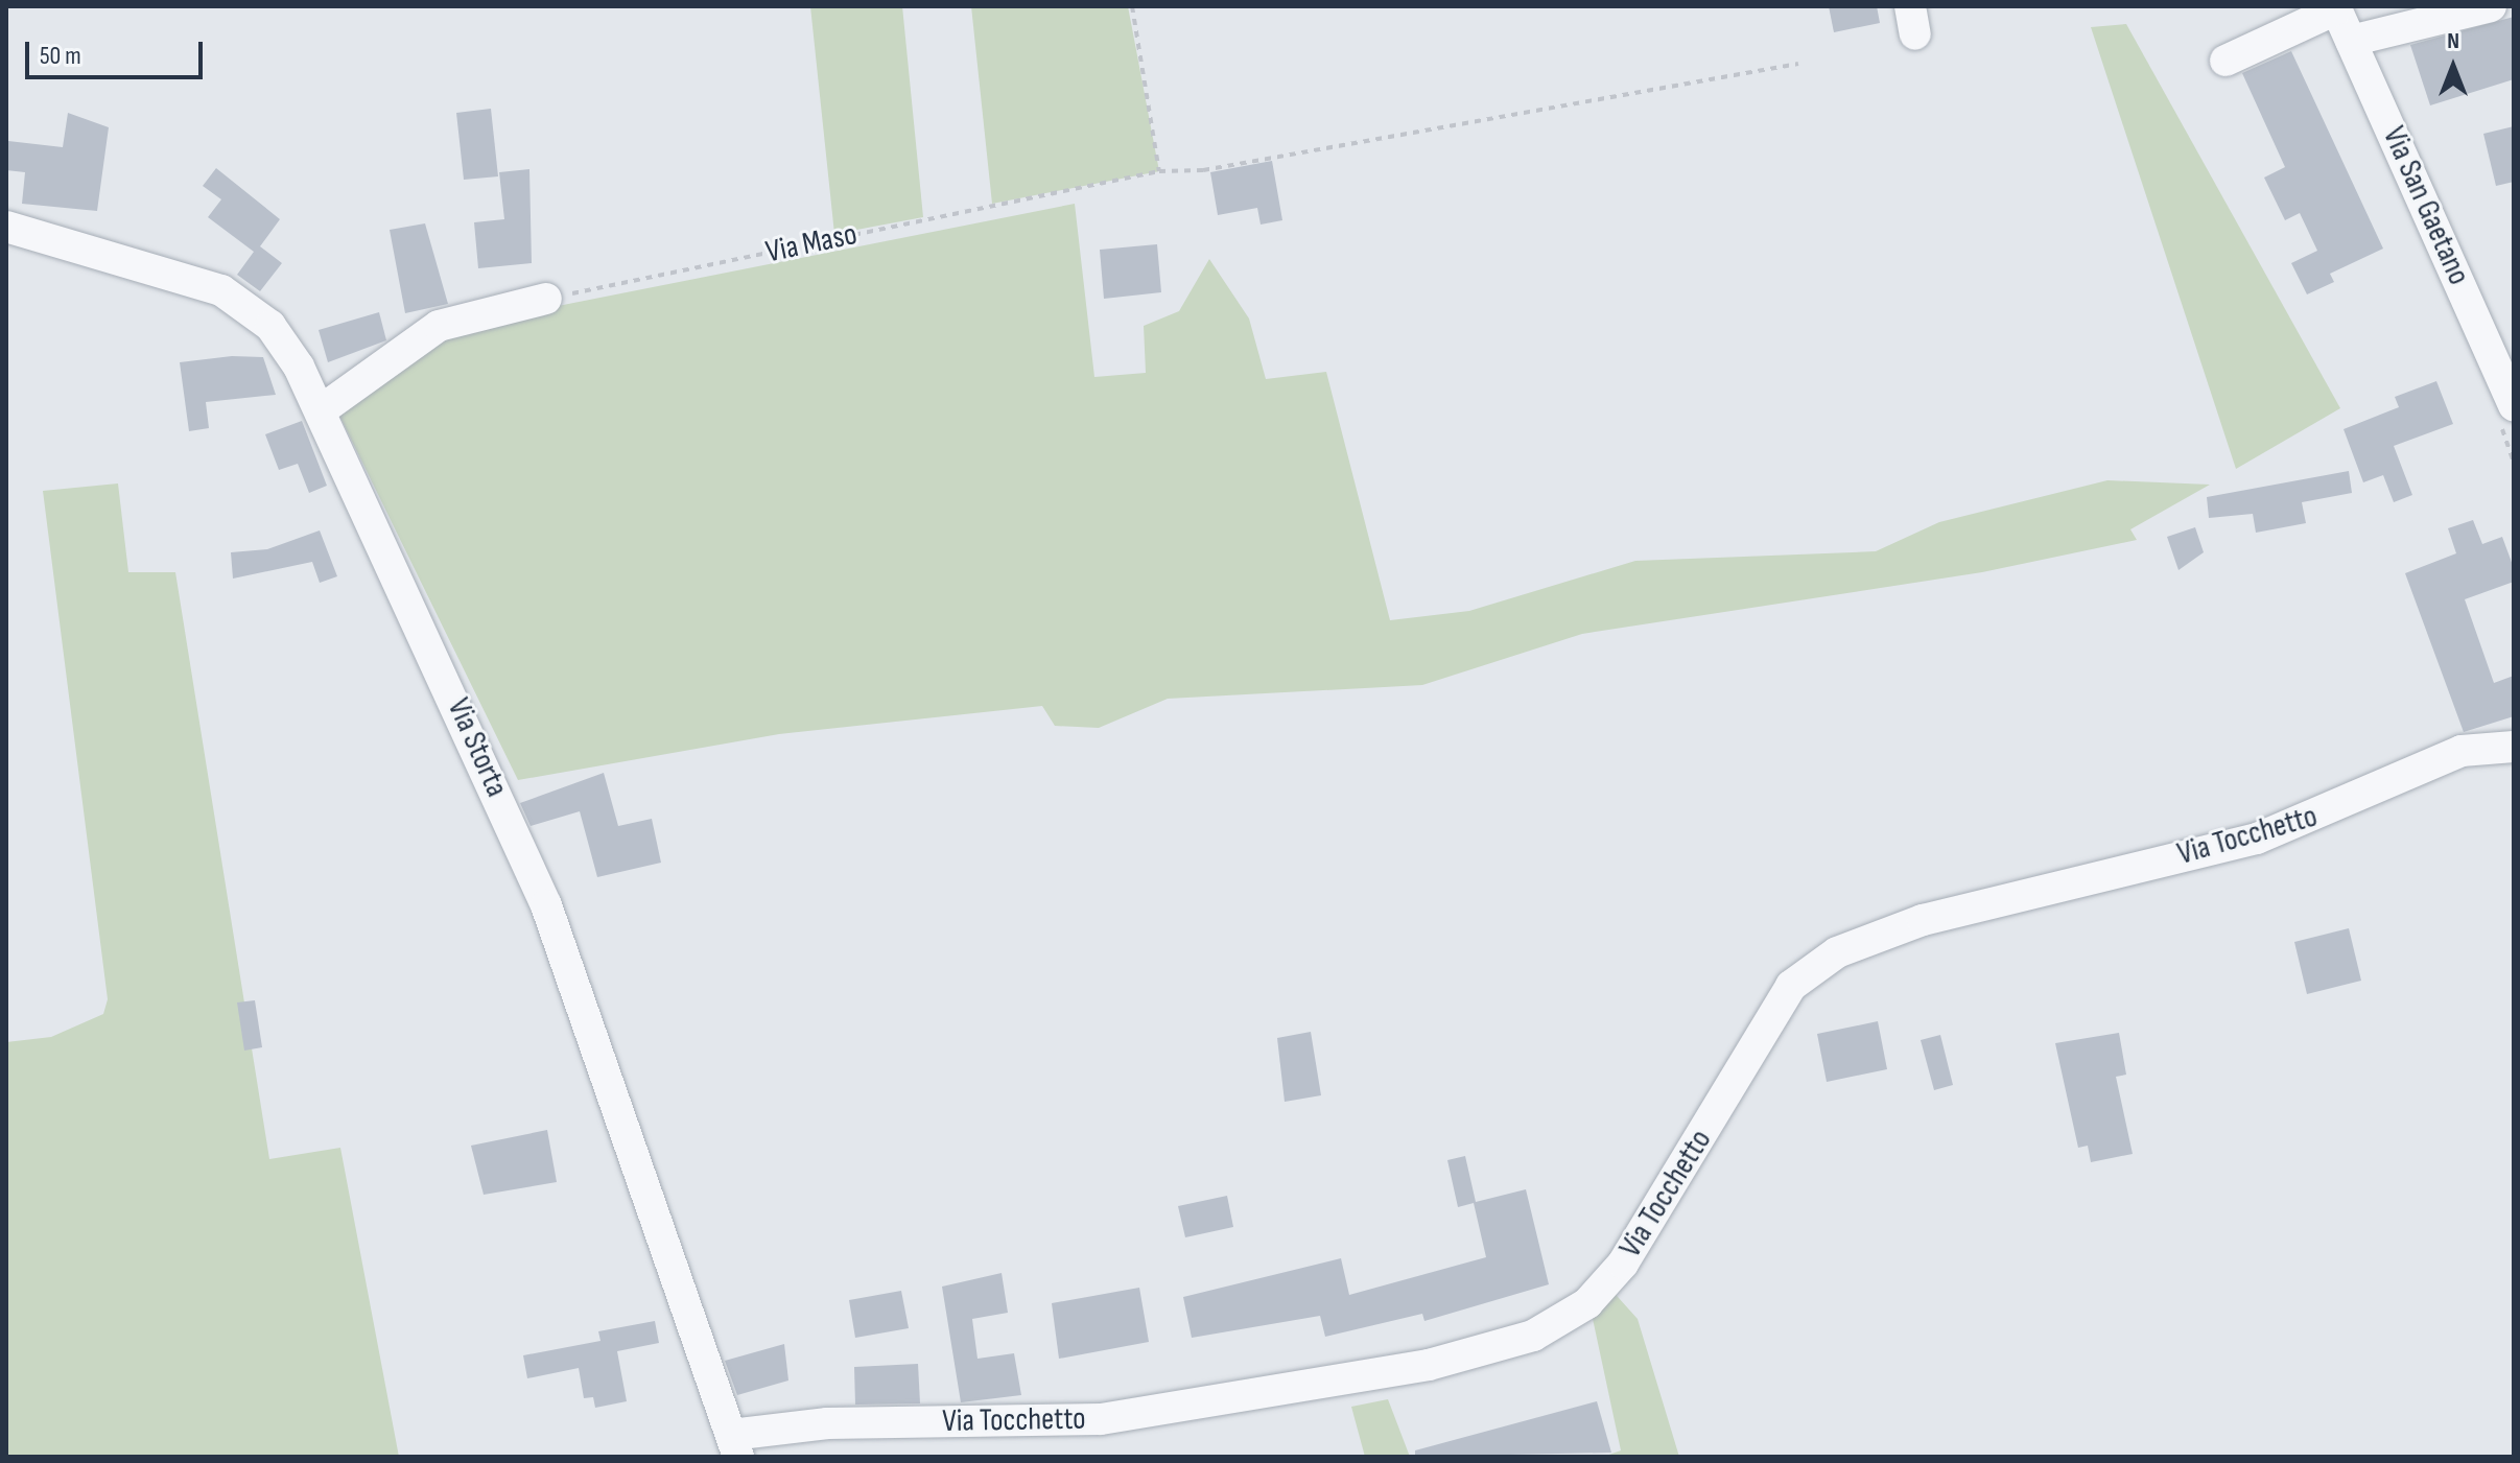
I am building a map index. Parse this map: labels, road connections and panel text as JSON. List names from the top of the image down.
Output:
{
  "streets": {
    "street": ["Via San Gaetano", "Via Storta", "Via Tocchetto"],
    "path": ["Via Maso"]
  },
  "crossings": [
    ["Via Storta", "Via Tocchetto"]
  ],
  "scale_bar": "50 m",
  "north": "top"
}
